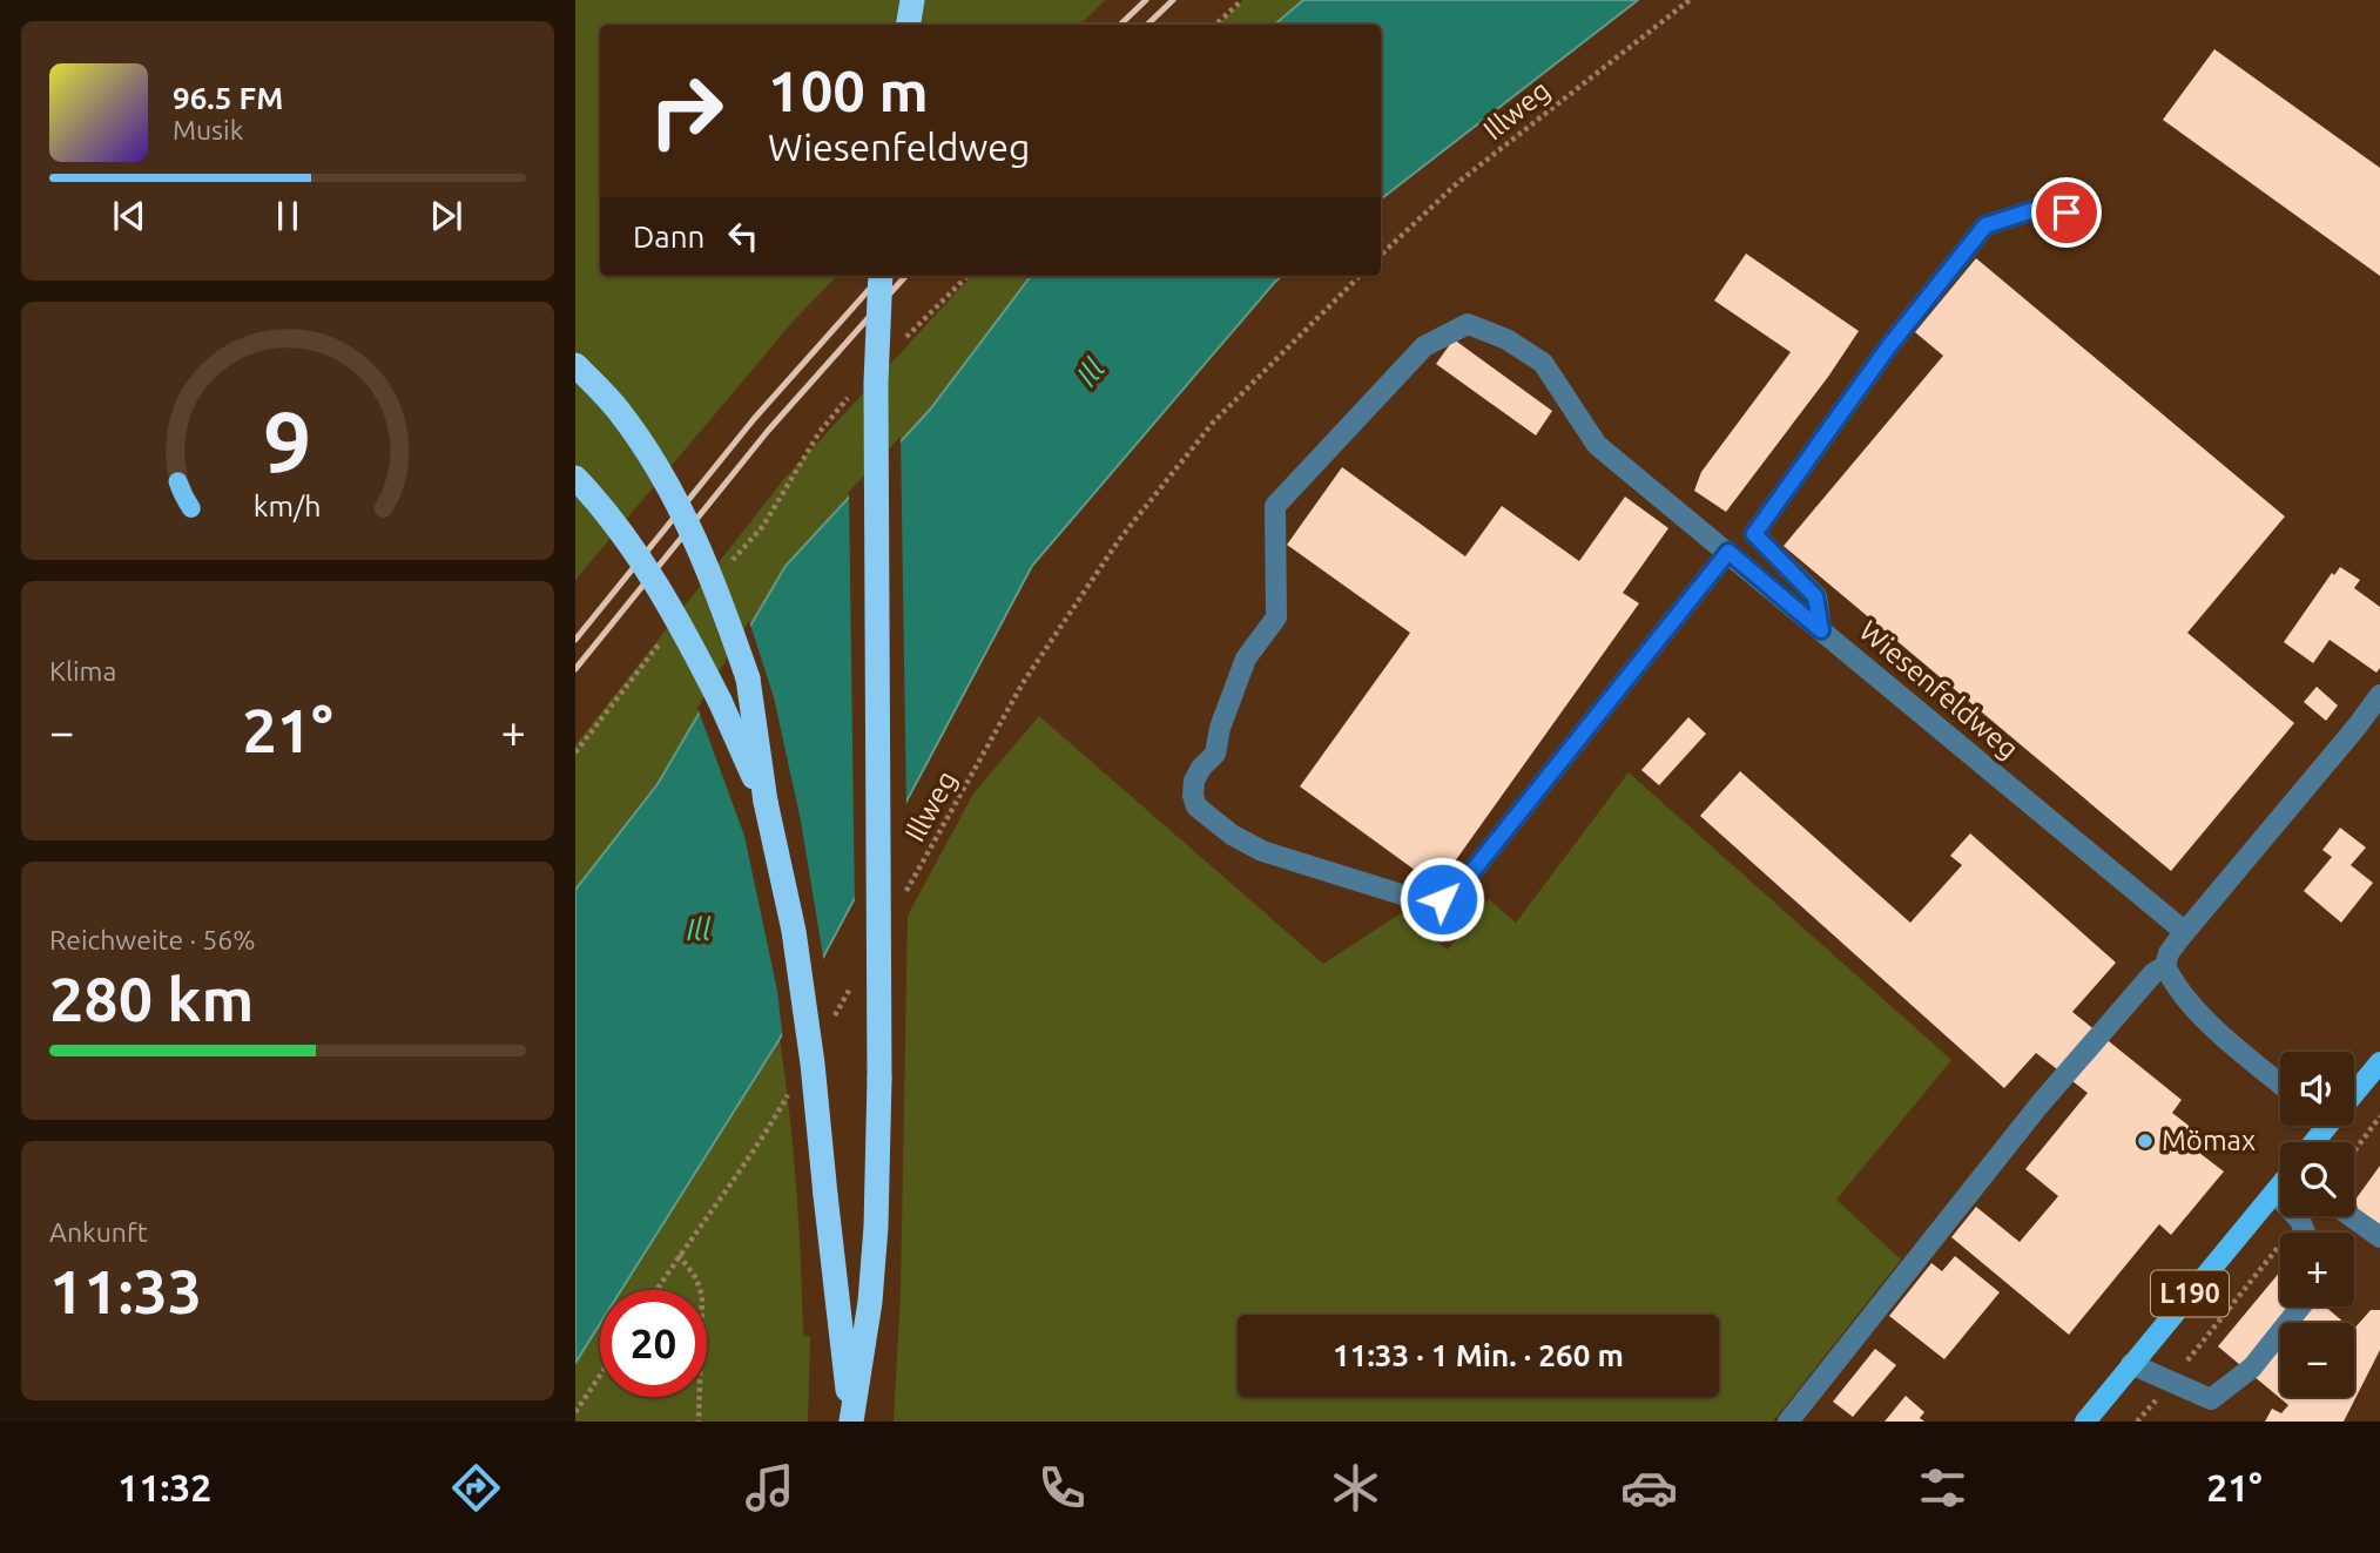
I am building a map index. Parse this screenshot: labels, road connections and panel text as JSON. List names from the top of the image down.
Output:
{
  "streets": {
    "main road": ["L190"],
    "street": ["Wiesenfeldweg"],
    "path": ["Illweg"]
  },
  "water": ["Ill"],
  "places": ["Mömax"],
  "page": {
    "turn": ["100 m", "Wiesenfeldweg"],
    "song": ["96.5 FM", "Musik"],
    "then": "Dann",
    "tile": [
      "Klima",
      ["Reichweite · 56%", "280 km"],
      ["Ankunft", "11:33"]
    ],
    "heat": ["−", "21°", "+"],
    "map_buttons": ["+", "−"],
    "limit": "20",
    "trip": "11:33 · 1 Min. · 260 m",
    "tabs": ["11:32", "21°"],
    "gauge": ["9", "km/h"]
  }
}
